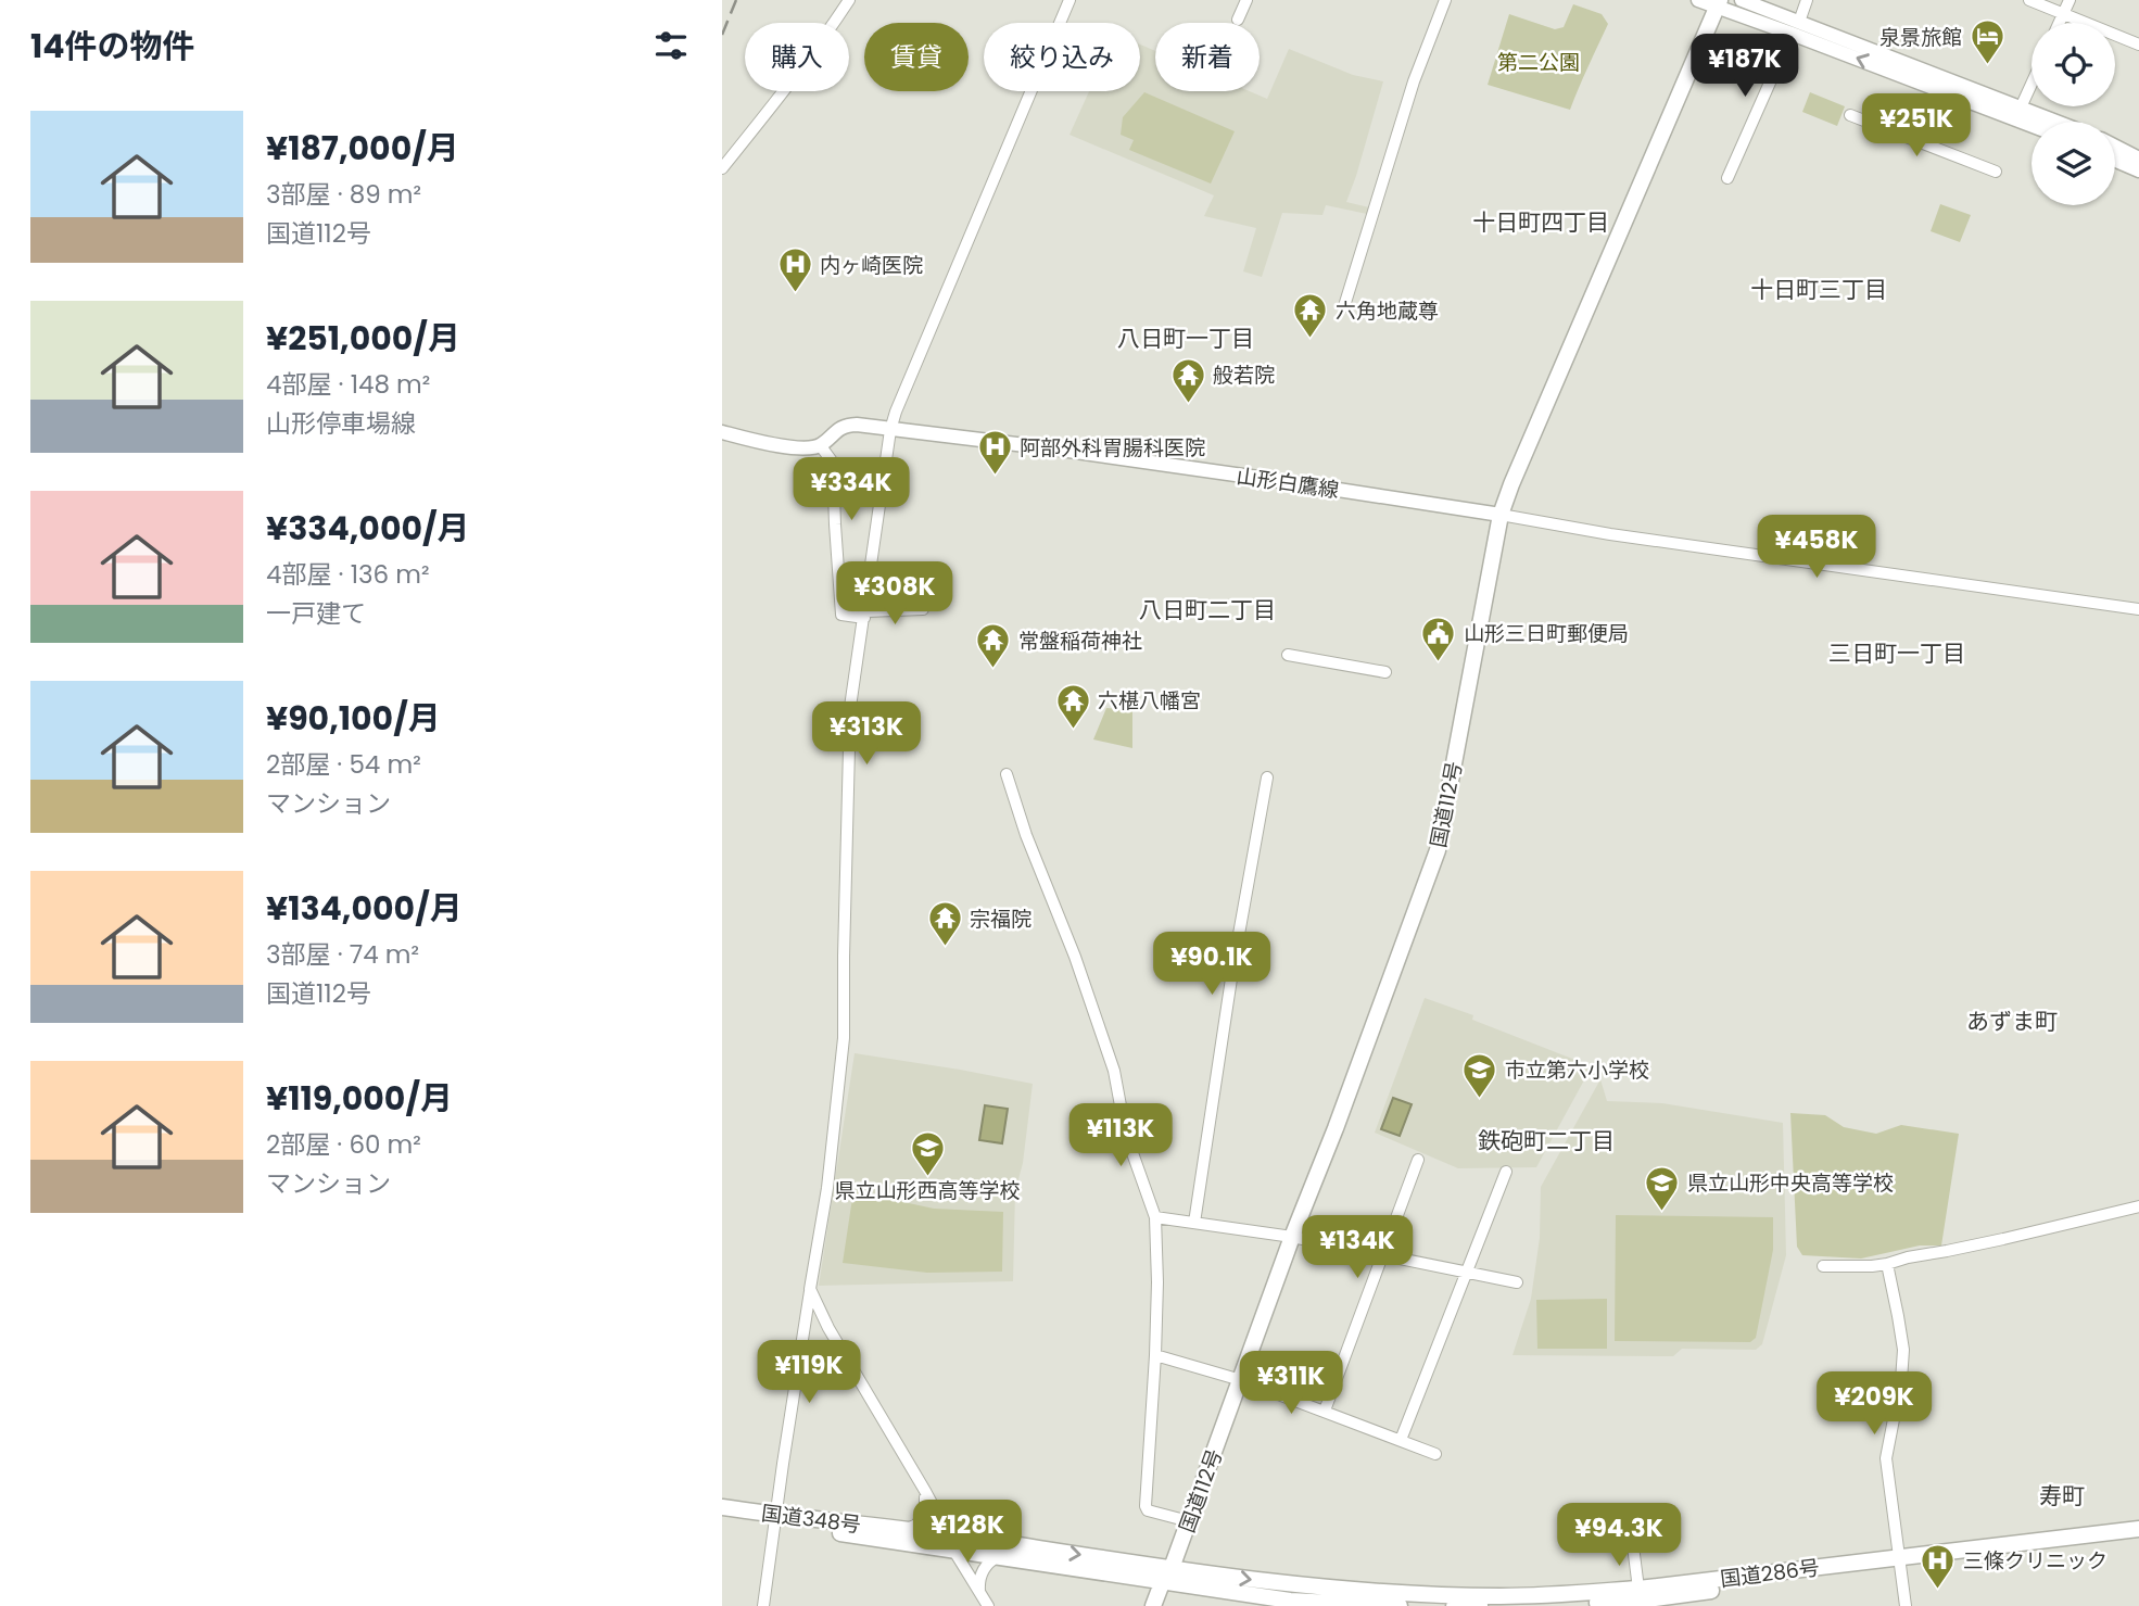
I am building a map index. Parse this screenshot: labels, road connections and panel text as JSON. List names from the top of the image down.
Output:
{
  "streets": {
    "highway": ["国道112号", "国道348号", "国道286号"],
    "main road": ["山形白鷹線"]
  },
  "crossings": [
    ["山形白鷹線", "国道112号"],
    ["国道112号", "国道348号"],
    ["国道112号", "国道286号"],
    ["国道348号", "国道286号"]
  ],
  "districts": [
    "十日町四丁目",
    "十日町三丁目",
    "八日町一丁目",
    "八日町二丁目",
    "三日町一丁目",
    "あずま町",
    "鉄砲町二丁目",
    "寿町"
  ],
  "parks": ["第二公園"],
  "places": {
    "hotel": ["泉景旅館"],
    "hospital": ["内ヶ崎医院", "阿部外科胃腸科医院", "三條クリニック"],
    "temple": [
      "六角地蔵尊",
      "般若院",
      "常盤稲荷神社",
      "六椹八幡宮",
      "宗福院"
    ],
    "public building": ["山形三日町郵便局"],
    "school or university": ["市立第六小学校", "県立山形西高等学校", "県立山形中央高等学校"]
  },
  "page": {
    "heading": "14件の物件",
    "chip": [
      "購入",
      "賃貸",
      "絞り込み",
      "新着"
    ],
    "price": [
      "¥187K",
      "¥251K",
      "¥334K",
      "¥458K",
      "¥308K",
      "¥313K",
      "¥90.1K",
      "¥113K",
      "¥134K",
      "¥119K",
      "¥311K",
      "¥209K",
      "¥128K",
      "¥94.3K"
    ],
    "list": [
      {
        "name": "¥187,000/月",
        "note": "3部屋 · 89 m² · 国道112号"
      },
      {
        "name": "¥251,000/月",
        "note": "4部屋 · 148 m² · 山形停車場線"
      },
      {
        "name": "¥334,000/月",
        "note": "4部屋 · 136 m² · 一戸建て"
      },
      {
        "name": "¥90,100/月",
        "note": "2部屋 · 54 m² · マンション"
      },
      {
        "name": "¥134,000/月",
        "note": "3部屋 · 74 m² · 国道112号"
      },
      {
        "name": "¥119,000/月",
        "note": "2部屋 · 60 m² · マンション"
      }
    ]
  }
}
